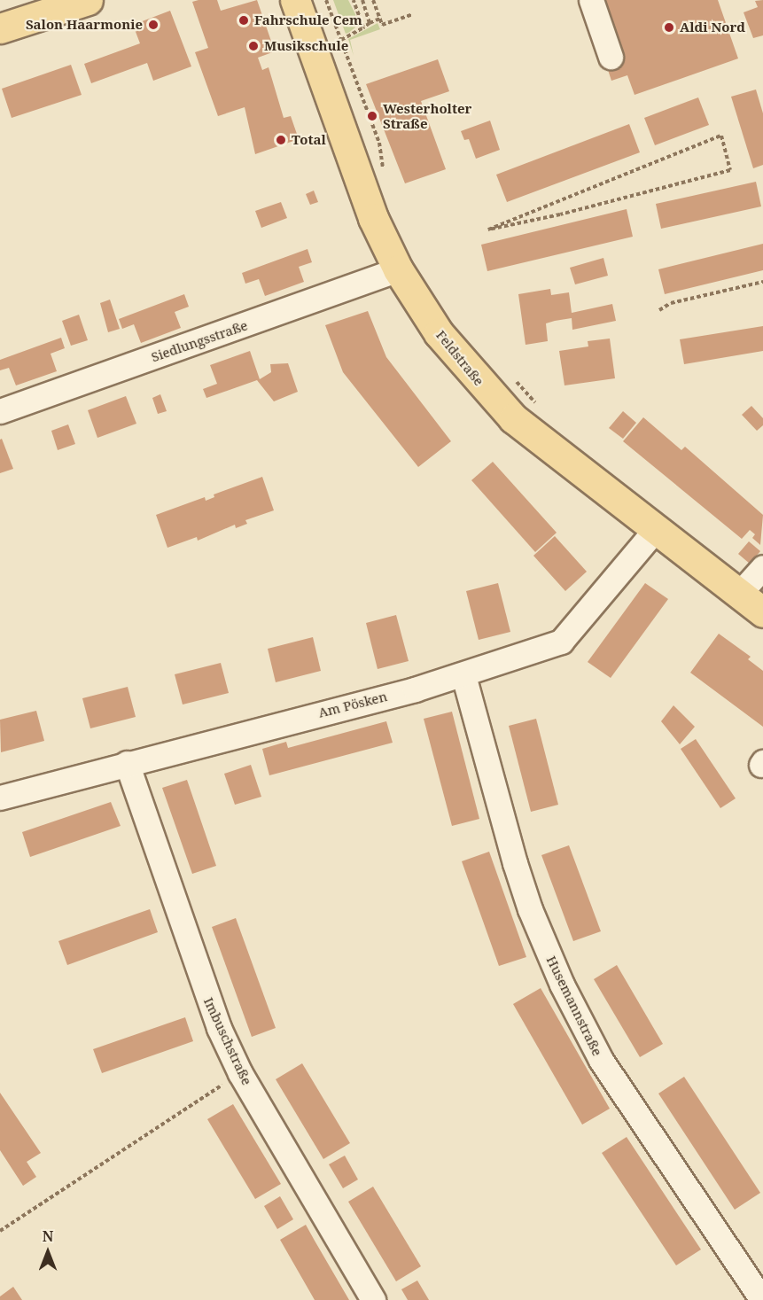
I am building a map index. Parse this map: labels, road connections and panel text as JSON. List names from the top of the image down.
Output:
{
  "streets": {
    "main road": ["Feldstraße"],
    "street": [
      "Siedlungsstraße",
      "Am Pösken",
      "Husemannstraße",
      "Imbuschstraße"
    ]
  },
  "crossings": [
    ["Siedlungsstraße", "Feldstraße"],
    ["Feldstraße", "Am Pösken"],
    ["Am Pösken", "Husemannstraße"],
    ["Am Pösken", "Imbuschstraße"]
  ],
  "places": [
    "Fahrschule Cem",
    "Salon Haarmonie",
    "Aldi Nord",
    "Musikschule",
    "Westerholter Straße",
    "Total"
  ],
  "north": "top"
}
